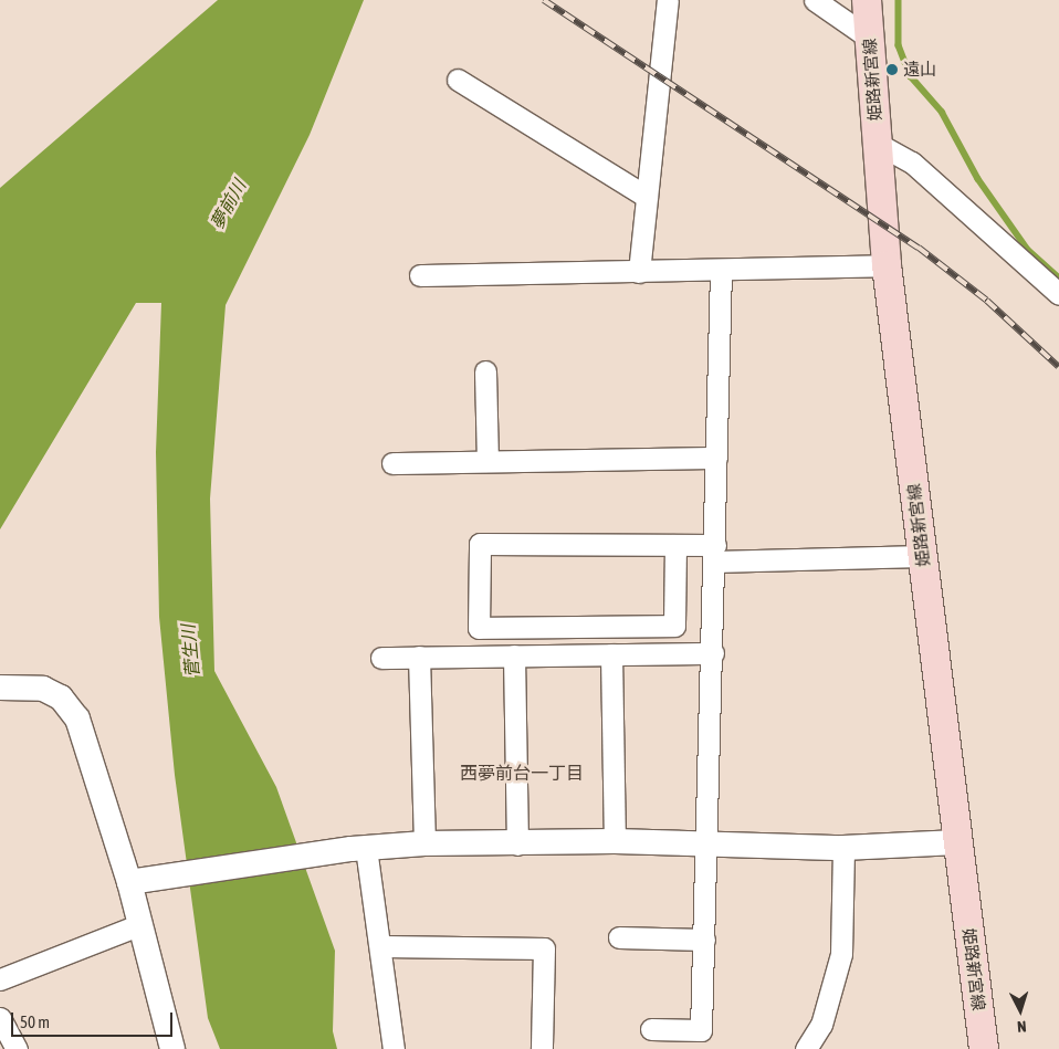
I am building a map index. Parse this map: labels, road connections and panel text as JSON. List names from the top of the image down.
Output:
{
  "streets": {
    "main road": ["姫路新宮線"]
  },
  "districts": ["西夢前台一丁目"],
  "water": ["夢前川", "菅生川"],
  "places": ["遠山"],
  "scale_bar": "50 m",
  "north": "bottom"
}
